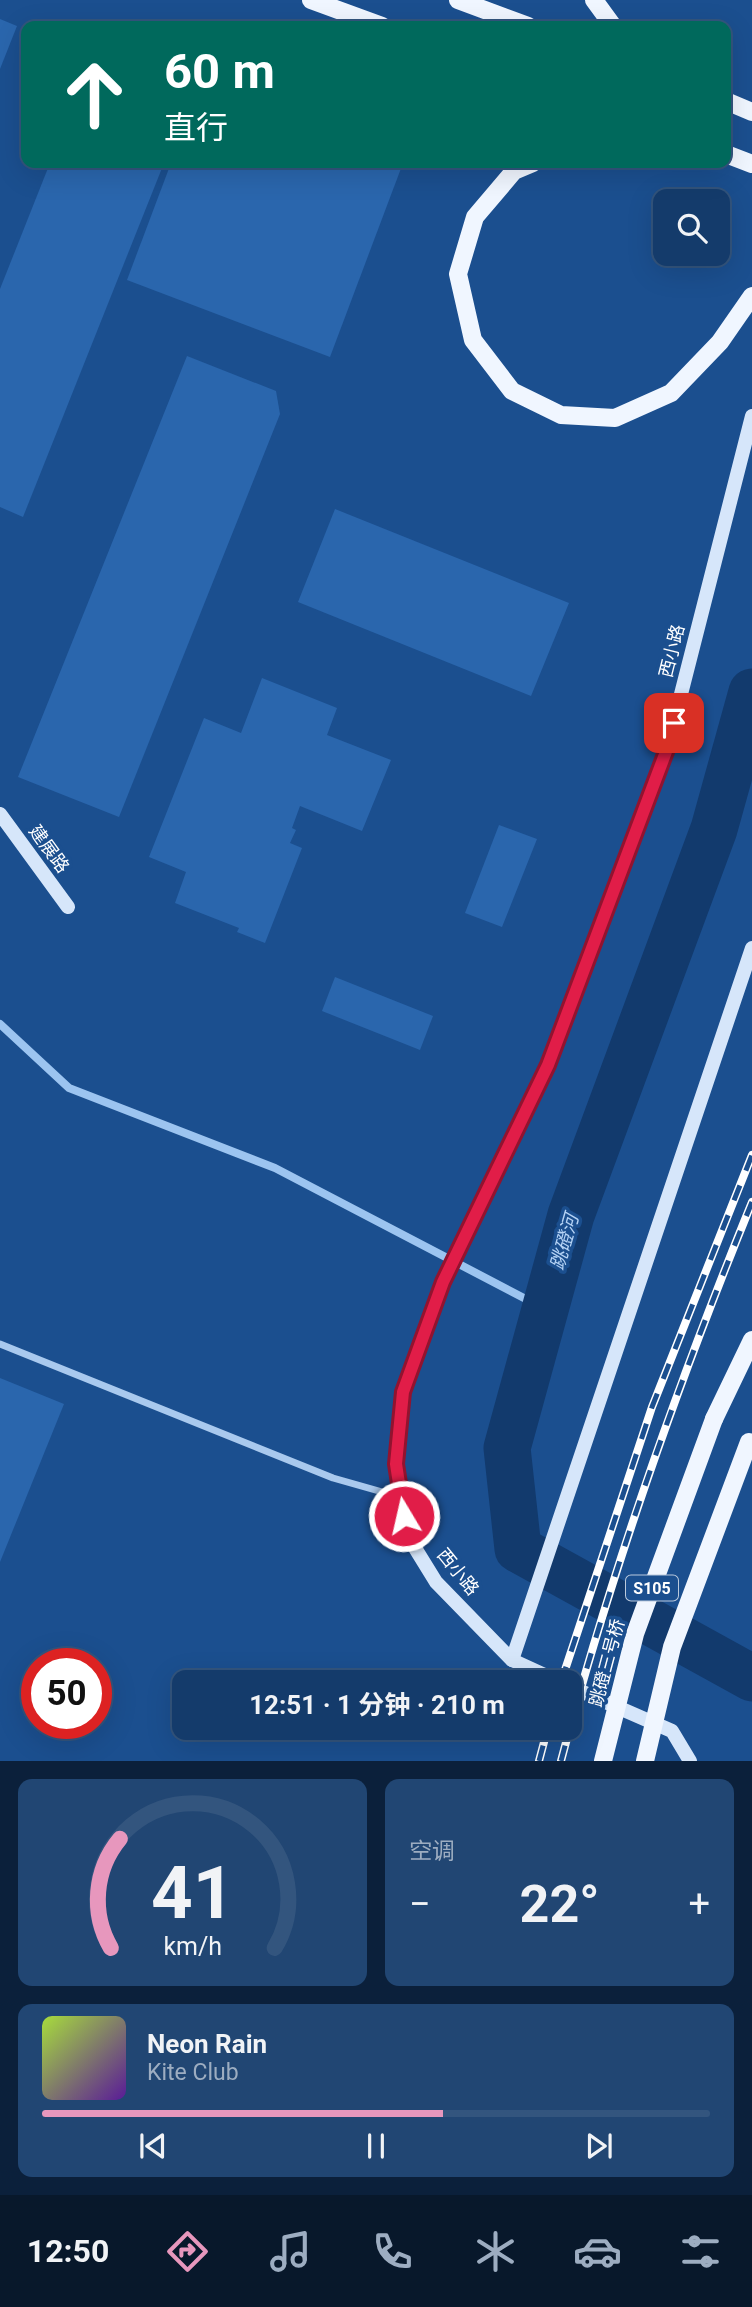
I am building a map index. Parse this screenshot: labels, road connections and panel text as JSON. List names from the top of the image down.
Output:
{
  "streets": {
    "main road": [
      "西小路",
      "建展路",
      "S105",
      "跳磴三号桥"
    ]
  },
  "water": ["跳磴河"],
  "page": {
    "turn": ["60 m", "直行"],
    "limit": "50",
    "trip": "12:51 · 1 分钟 · 210 m",
    "tile": "空调",
    "heat": ["−", "22°", "+"],
    "song": ["Neon Rain", "Kite Club"],
    "tabs": "12:50",
    "gauge": ["41", "km/h"]
  }
}
